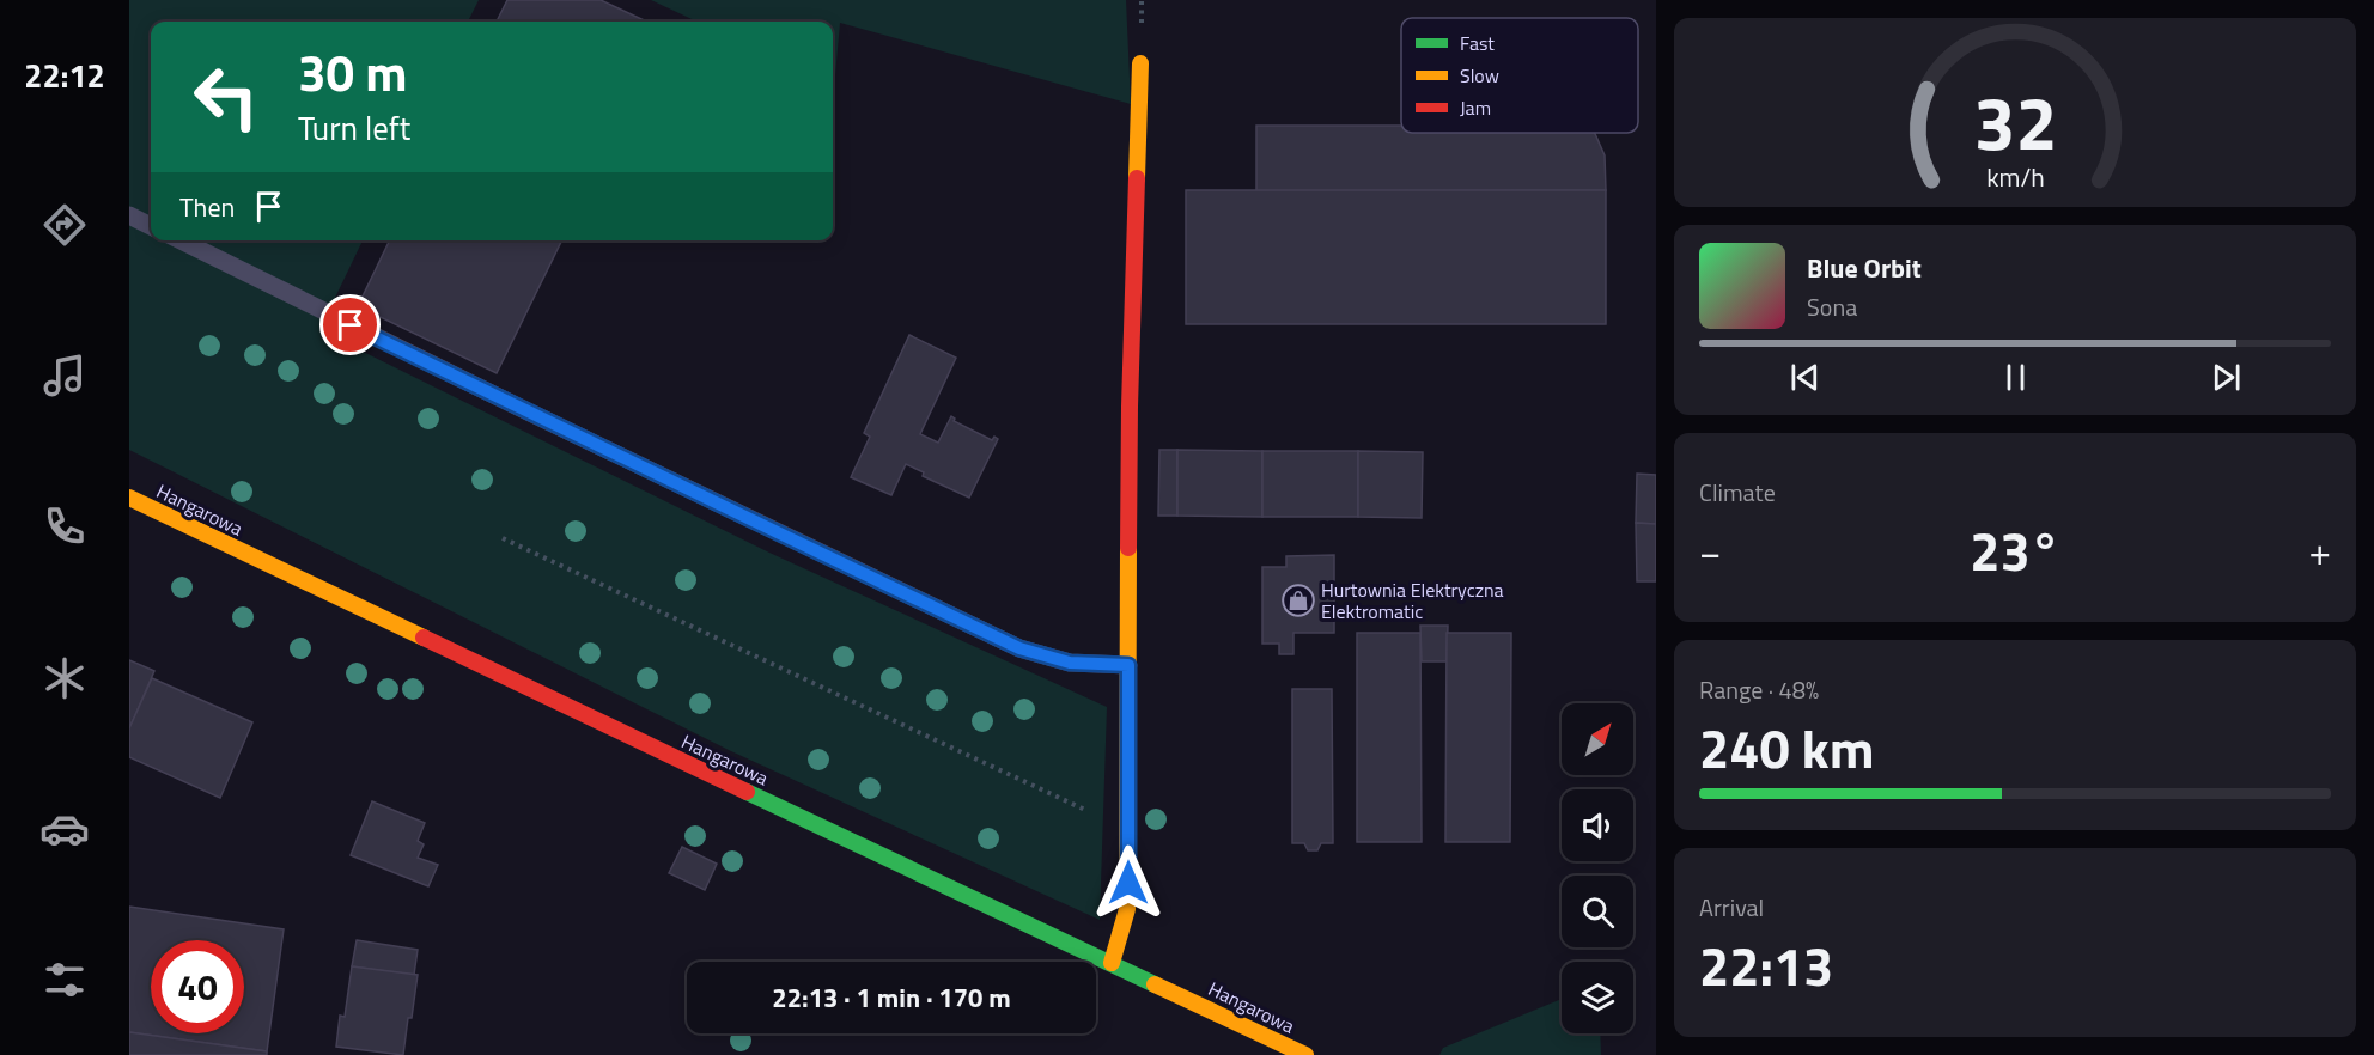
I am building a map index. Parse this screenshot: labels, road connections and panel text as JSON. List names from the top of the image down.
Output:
{
  "streets": {
    "street": ["Hangarowa"]
  },
  "places": {
    "shop": ["Hurtownia Elektryczna Elektromatic"]
  },
  "legend": ["Fast", "Slow", "Jam"],
  "north": "top right",
  "page": {
    "tabs": "22:12",
    "turn": ["30 m", "Turn left"],
    "then": "Then",
    "song": ["Blue Orbit", "Sona"],
    "tile": [
      "Climate",
      ["Range · 48%", "240 km"],
      ["Arrival", "22:13"]
    ],
    "heat": ["−", "23°", "+"],
    "limit": "40",
    "trip": "22:13 · 1 min · 170 m",
    "gauge": ["32", "km/h"]
  }
}
